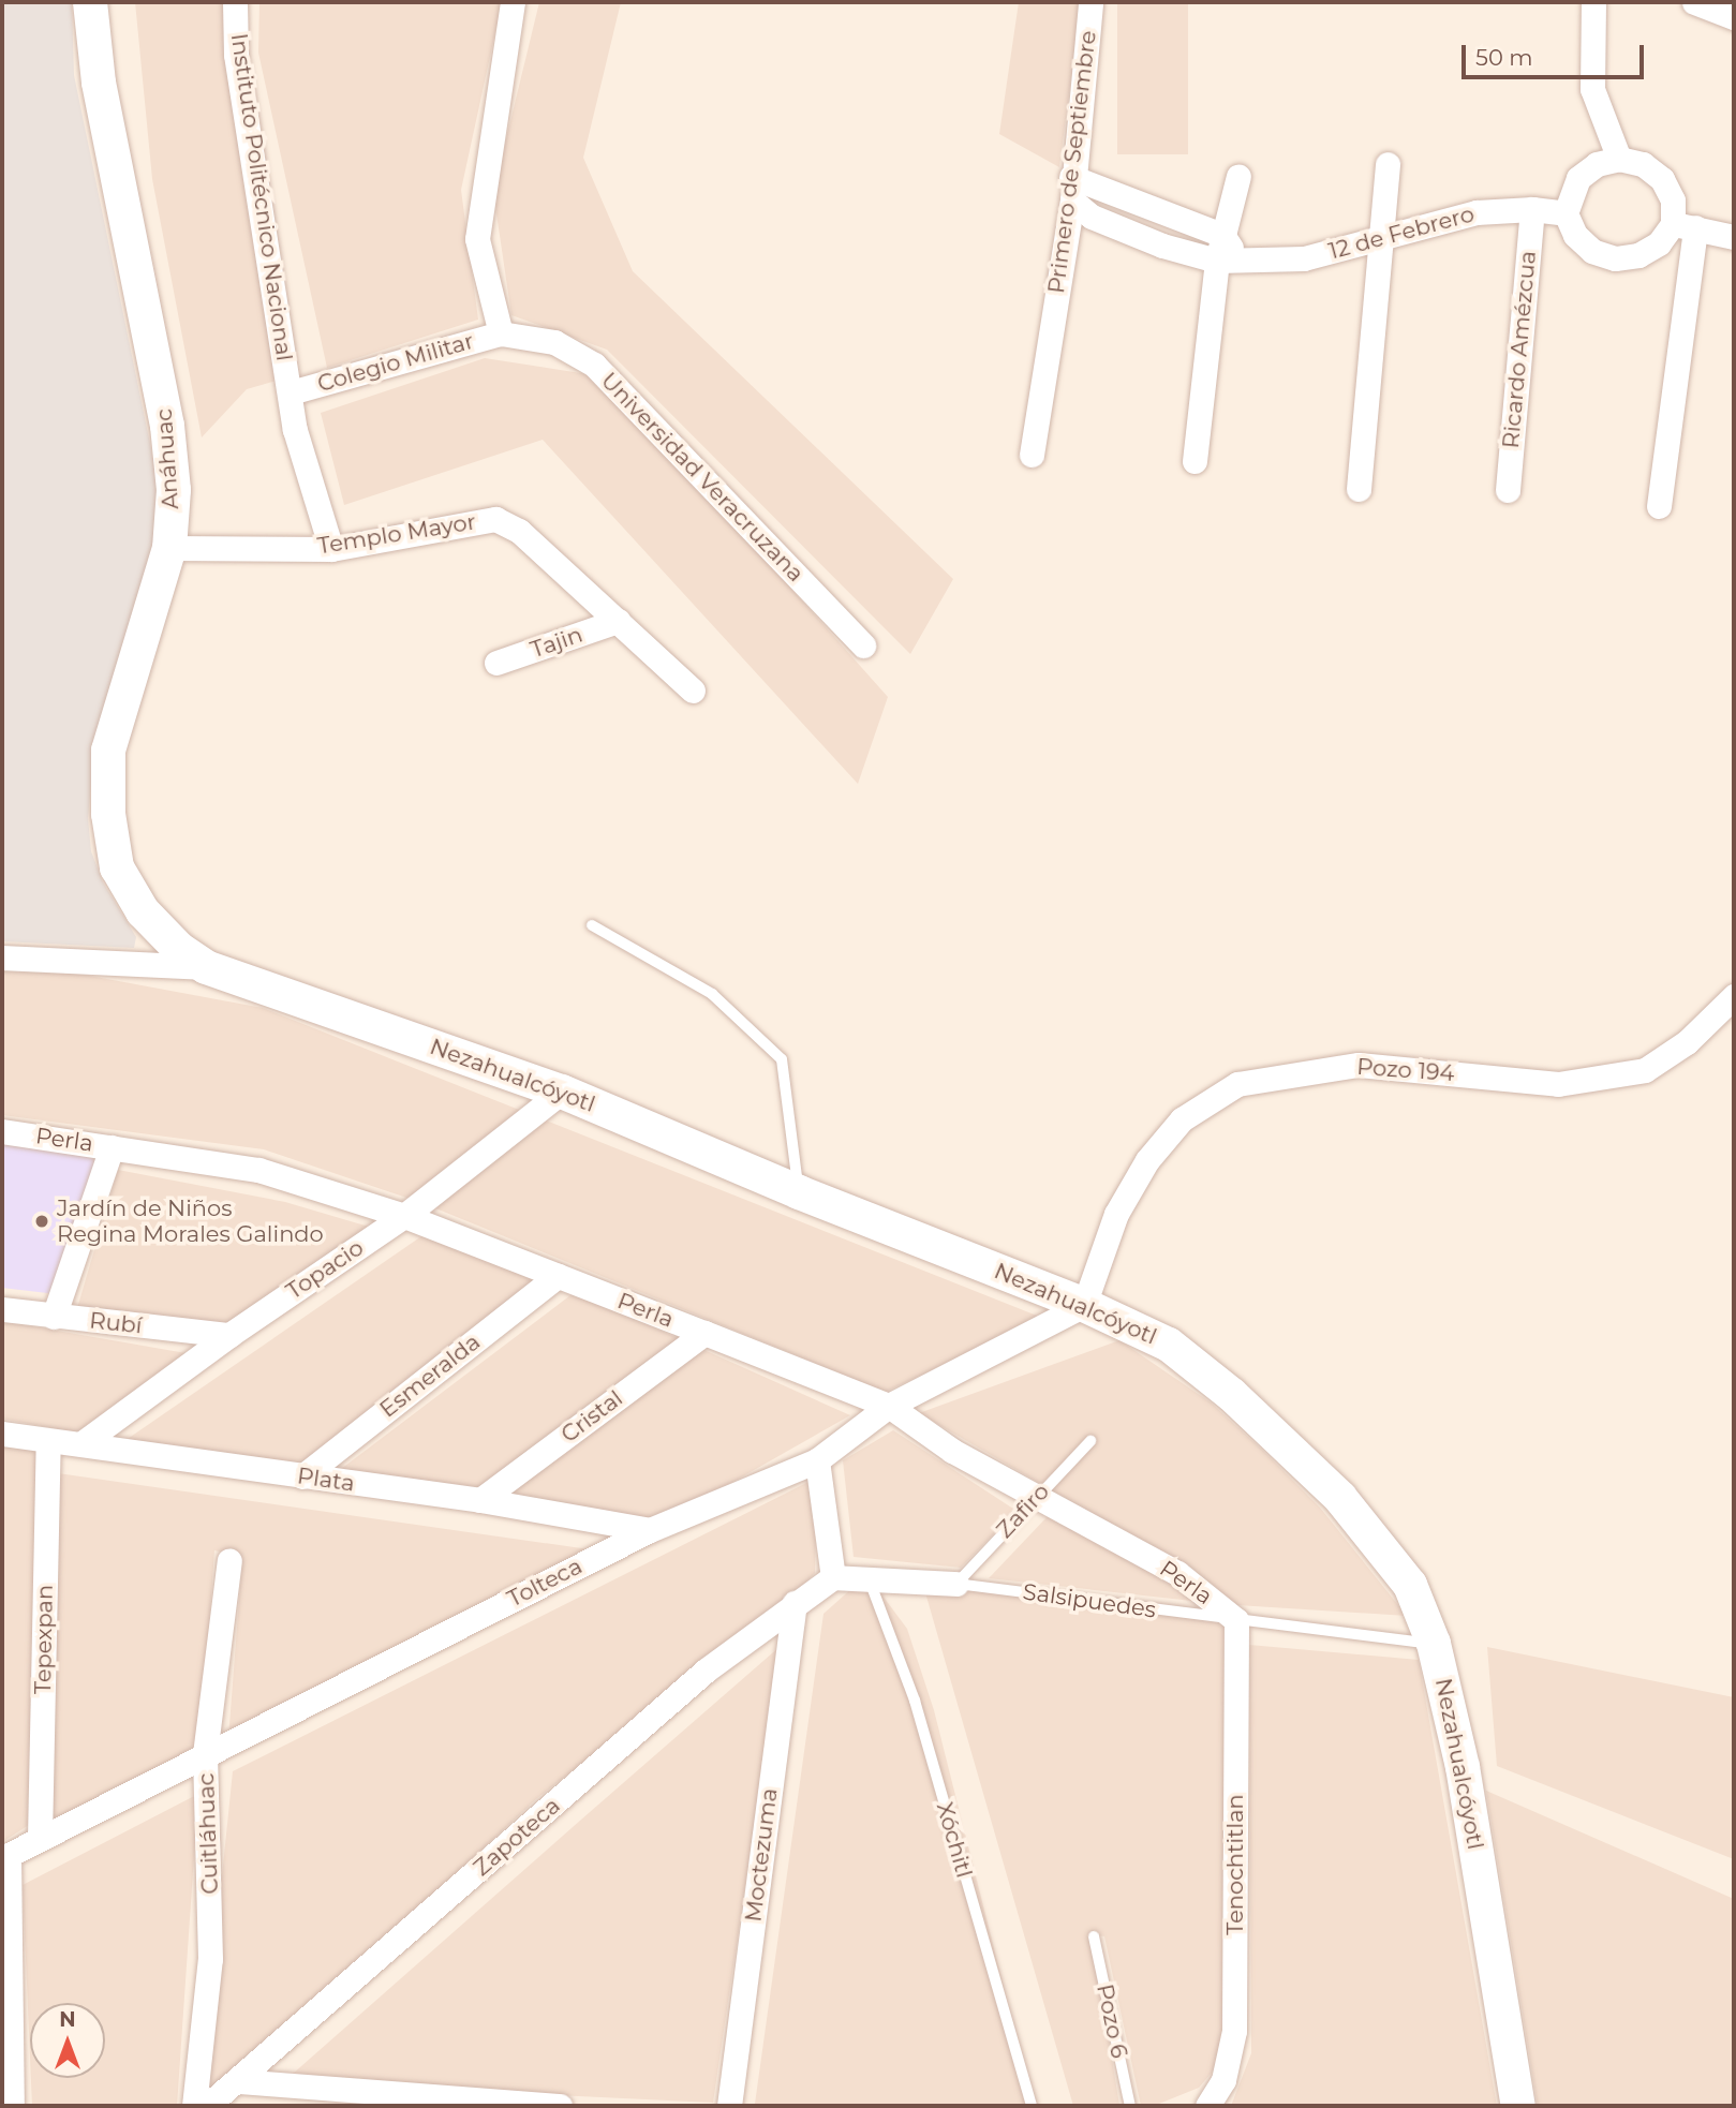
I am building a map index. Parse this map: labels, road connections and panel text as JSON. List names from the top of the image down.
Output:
{
  "streets": {
    "main road": ["Anáhuac", "Nezahualcóyotl"],
    "street": [
      "Primero de Septiembre",
      "Instituto Politécnico Nacional",
      "12 de Febrero",
      "Ricardo Amézcua",
      "Colegio Militar",
      "Universidad Veracruzana",
      "Templo Mayor",
      "Tajin",
      "Pozo 194",
      "Perla",
      "Topacio",
      "Rubí",
      "Esmeralda",
      "Cristal",
      "Plata",
      "Tolteca",
      "Salsipuedes",
      "Tepexpan",
      "Cuitláhuac",
      "Zapoteca",
      "Moctezuma",
      "Tenochtitlan"
    ],
    "lane": ["Zafiro", "Xóchitl", "Pozo 6"]
  },
  "crossings": [
    ["Primero de Septiembre", "12 de Febrero"],
    ["Instituto Politécnico Nacional", "Colegio Militar"],
    ["Instituto Politécnico Nacional", "Templo Mayor"],
    ["12 de Febrero", "Ricardo Amézcua"],
    ["Colegio Militar", "Universidad Veracruzana"],
    ["Anáhuac", "Templo Mayor"],
    ["Anáhuac", "Nezahualcóyotl"],
    ["Templo Mayor", "Tajin"],
    ["Pozo 194", "Nezahualcóyotl"],
    ["Pozo 194", "Tolteca"],
    ["Nezahualcóyotl", "Topacio"],
    ["Nezahualcóyotl", "Tolteca"],
    ["Nezahualcóyotl", "Salsipuedes"],
    ["Perla", "Topacio"],
    ["Perla", "Esmeralda"],
    ["Perla", "Cristal"],
    ["Perla", "Zafiro"],
    ["Perla", "Tolteca"],
    ["Perla", "Salsipuedes"],
    ["Perla", "Tenochtitlan"],
    ["Topacio", "Rubí"],
    ["Topacio", "Plata"],
    ["Esmeralda", "Plata"],
    ["Cristal", "Plata"],
    ["Plata", "Tolteca"],
    ["Plata", "Tepexpan"],
    ["Zafiro", "Salsipuedes"],
    ["Tolteca", "Tepexpan"],
    ["Tolteca", "Cuitláhuac"],
    ["Salsipuedes", "Zapoteca"],
    ["Salsipuedes", "Xóchitl"],
    ["Salsipuedes", "Tenochtitlan"],
    ["Zapoteca", "Moctezuma"]
  ],
  "places": ["Jardín de Niños Regina Morales Galindo"],
  "scale_bar": "50 m",
  "north": "top"
}
